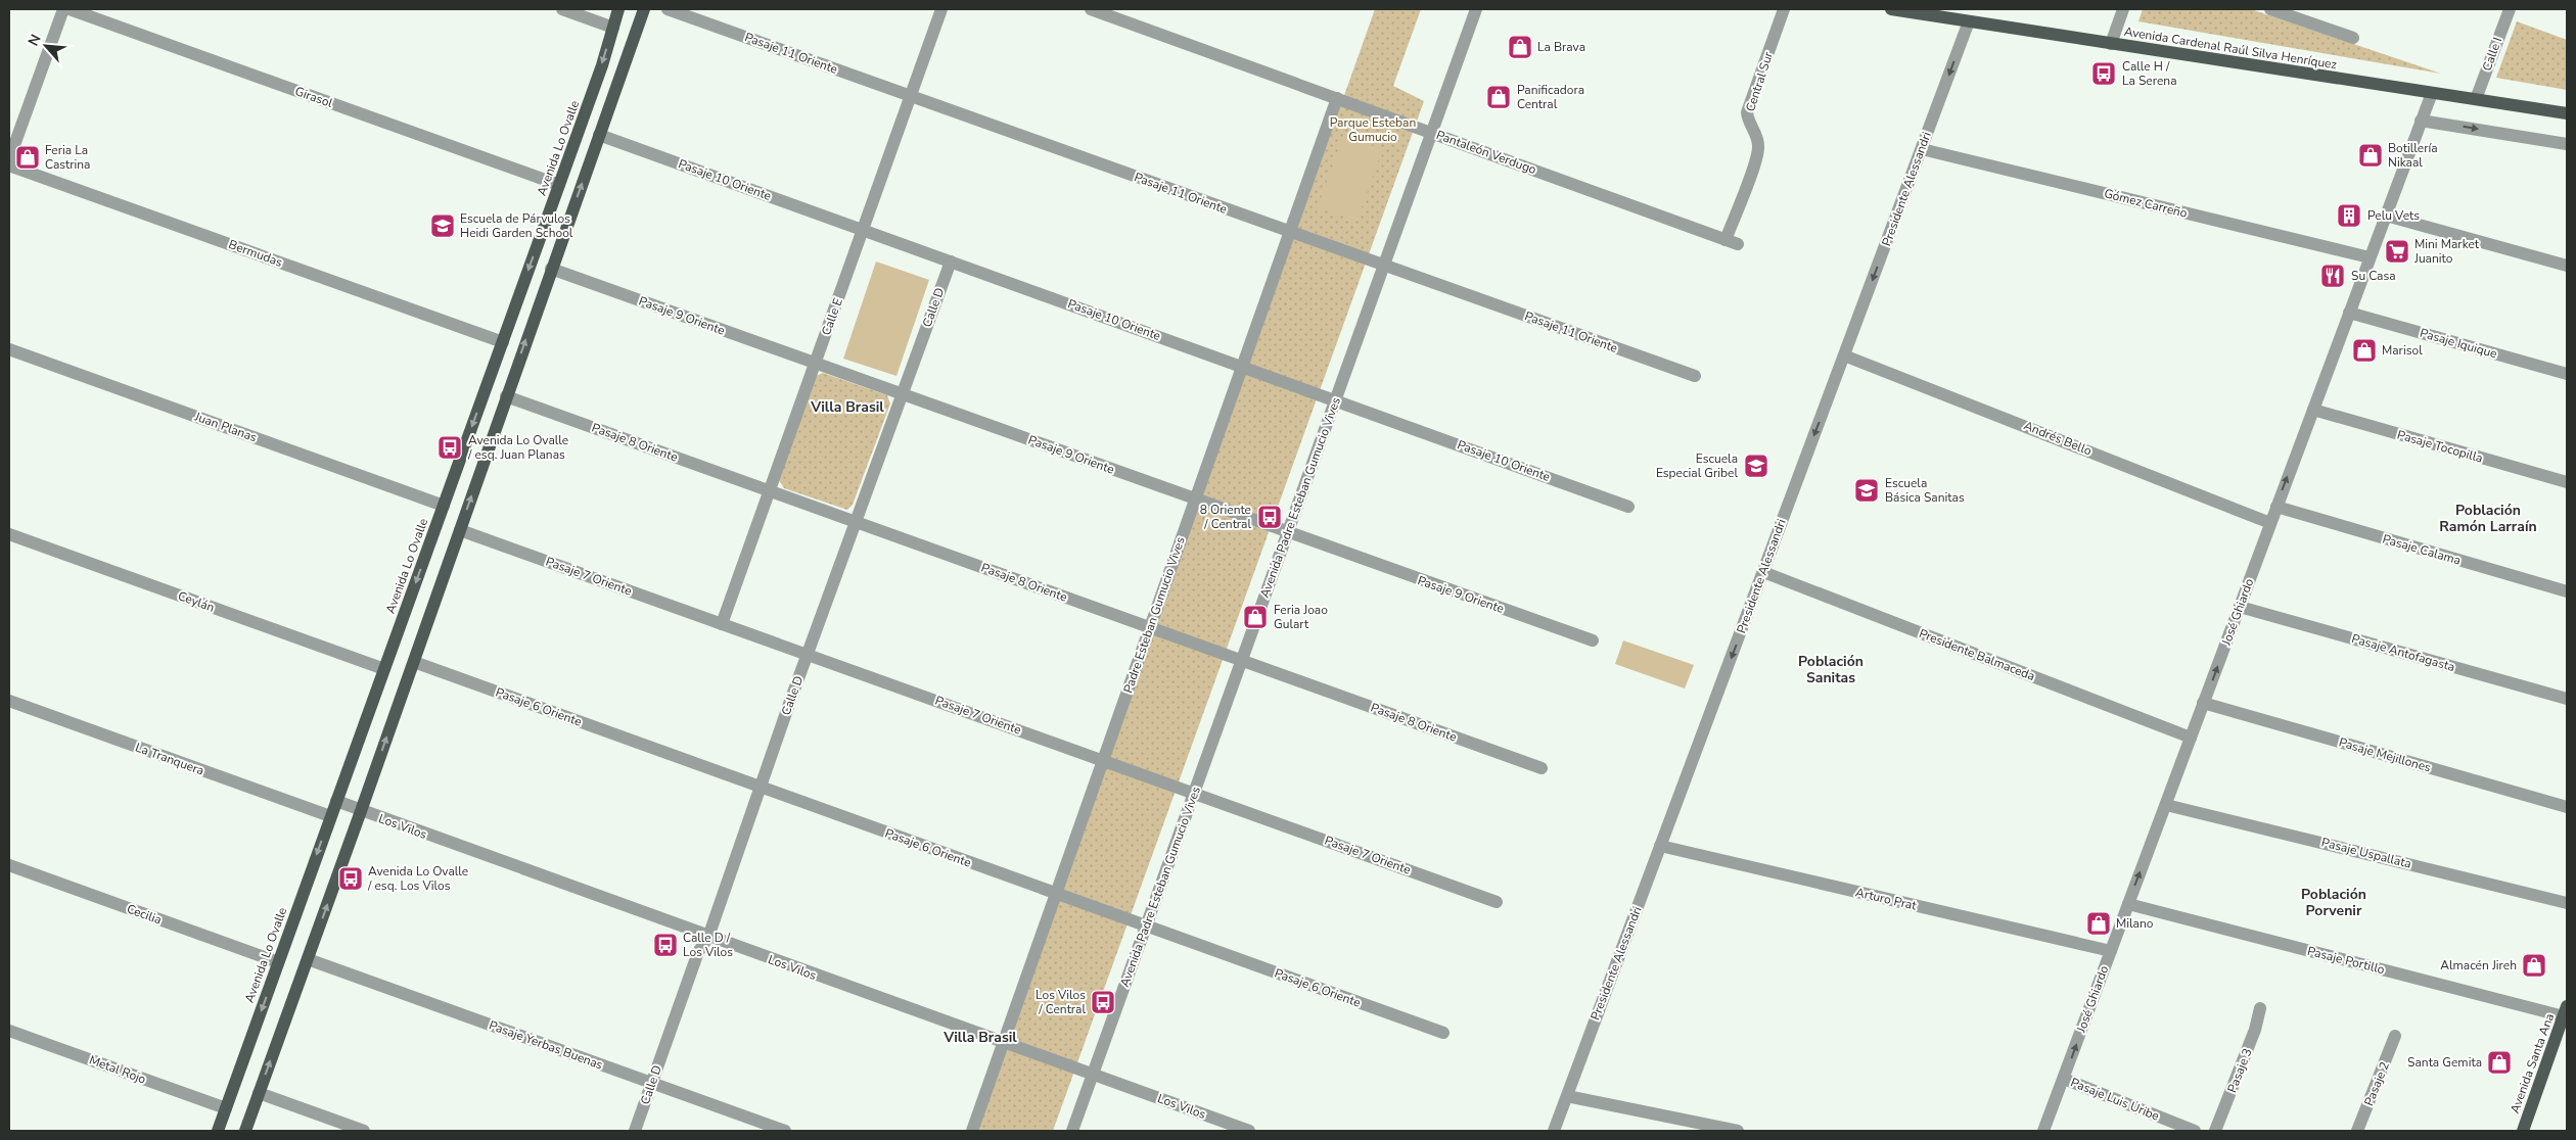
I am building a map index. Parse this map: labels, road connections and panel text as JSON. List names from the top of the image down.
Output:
{
  "streets": {
    "main road": ["Avenida Cardenal Raúl Silva Henríquez", "Avenida Lo Ovalle", "Avenida Santa Ana"],
    "street": [
      "Pasaje 11 Oriente",
      "Calle I",
      "Central Sur",
      "Girasol",
      "Pantaleón Verdugo",
      "Pasaje 10 Oriente",
      "Presidente Alessandri",
      "Gómez Carreño",
      "Bermudas",
      "Calle D",
      "Pasaje 9 Oriente",
      "Calle E",
      "Pasaje Iquique",
      "Juan Planas",
      "Andrés Bello",
      "Pasaje 8 Oriente",
      "Pasaje Tocopilla",
      "Avenida Padre Esteban Gumucio Vives",
      "Pasaje Calama",
      "Pasaje 7 Oriente",
      "Ceylán",
      "José Ghiardo",
      "Padre Esteban Gumucio Vives",
      "Pasaje Antofagasta",
      "Presidente Balmaceda",
      "Pasaje 6 Oriente",
      "Pasaje Mejillones",
      "La Tranquera",
      "Los Vilos",
      "Pasaje Uspallata",
      "Arturo Prat",
      "Cecilia",
      "Pasaje Portillo",
      "Pasaje Yerbas Buenas",
      "Metal Rojo",
      "Pasaje 3",
      "Pasaje 2",
      "Pasaje Luis Uribe"
    ]
  },
  "crossings": [
    ["Avenida Cardenal Raúl Silva Henríquez", "Calle I"],
    ["Avenida Cardenal Raúl Silva Henríquez", "Presidente Alessandri"],
    ["Avenida Cardenal Raúl Silva Henríquez", "José Ghiardo"],
    ["Pasaje 11 Oriente", "Calle E"],
    ["Pasaje 11 Oriente", "Avenida Padre Esteban Gumucio Vives"],
    ["Pasaje 11 Oriente", "Padre Esteban Gumucio Vives"],
    ["Central Sur", "Pantaleón Verdugo"],
    ["Girasol", "Avenida Lo Ovalle"],
    ["Avenida Lo Ovalle", "Bermudas"],
    ["Avenida Lo Ovalle", "Juan Planas"],
    ["Avenida Lo Ovalle", "Ceylán"],
    ["Avenida Lo Ovalle", "La Tranquera"],
    ["Avenida Lo Ovalle", "Los Vilos"],
    ["Avenida Lo Ovalle", "Cecilia"],
    ["Avenida Lo Ovalle", "Metal Rojo"],
    ["Pantaleón Verdugo", "Avenida Padre Esteban Gumucio Vives"],
    ["Pantaleón Verdugo", "Padre Esteban Gumucio Vives"],
    ["Pasaje 10 Oriente", "Calle D"],
    ["Pasaje 10 Oriente", "Calle E"],
    ["Pasaje 10 Oriente", "Avenida Padre Esteban Gumucio Vives"],
    ["Pasaje 10 Oriente", "Padre Esteban Gumucio Vives"],
    ["Presidente Alessandri", "Gómez Carreño"],
    ["Presidente Alessandri", "Andrés Bello"],
    ["Presidente Alessandri", "Presidente Balmaceda"],
    ["Presidente Alessandri", "Arturo Prat"],
    ["Gómez Carreño", "José Ghiardo"],
    ["Calle D", "Pasaje 9 Oriente"],
    ["Calle D", "Pasaje 8 Oriente"],
    ["Calle D", "Pasaje 7 Oriente"],
    ["Calle D", "Pasaje 6 Oriente"],
    ["Calle D", "Los Vilos"],
    ["Calle D", "Pasaje Yerbas Buenas"],
    ["Pasaje 9 Oriente", "Calle E"],
    ["Pasaje 9 Oriente", "Avenida Padre Esteban Gumucio Vives"],
    ["Pasaje 9 Oriente", "Padre Esteban Gumucio Vives"],
    ["Calle E", "Pasaje 8 Oriente"],
    ["Calle E", "Pasaje 7 Oriente"],
    ["Pasaje Iquique", "José Ghiardo"],
    ["Andrés Bello", "José Ghiardo"],
    ["Pasaje 8 Oriente", "Avenida Padre Esteban Gumucio Vives"],
    ["Pasaje 8 Oriente", "Padre Esteban Gumucio Vives"],
    ["Pasaje Tocopilla", "José Ghiardo"],
    ["Avenida Padre Esteban Gumucio Vives", "Pasaje 7 Oriente"],
    ["Avenida Padre Esteban Gumucio Vives", "Pasaje 6 Oriente"],
    ["Avenida Padre Esteban Gumucio Vives", "Los Vilos"],
    ["Pasaje Calama", "José Ghiardo"],
    ["Pasaje 7 Oriente", "Padre Esteban Gumucio Vives"],
    ["José Ghiardo", "Pasaje Antofagasta"],
    ["José Ghiardo", "Presidente Balmaceda"],
    ["José Ghiardo", "Pasaje Mejillones"],
    ["José Ghiardo", "Pasaje Uspallata"],
    ["José Ghiardo", "Arturo Prat"],
    ["José Ghiardo", "Pasaje Portillo"],
    ["José Ghiardo", "Pasaje Luis Uribe"],
    ["Padre Esteban Gumucio Vives", "Pasaje 6 Oriente"],
    ["Padre Esteban Gumucio Vives", "Los Vilos"],
    ["Pasaje Portillo", "Avenida Santa Ana"]
  ],
  "one_way": ["Presidente Alessandri", "José Ghiardo"],
  "districts": [
    "Villa Brasil",
    "Población Ramón Larraín",
    "Población Sanitas",
    "Población Porvenir",
    "Villa Brasil"
  ],
  "parks": ["Parque Esteban Gumucio"],
  "places": {
    "shop": [
      "La Brava",
      "Panificadora Central",
      "Botillería Nikaal",
      "Feria La Castrina",
      "Marisol",
      "Feria Joao Gulart",
      "Milano",
      "Almacén Jireh",
      "Santa Gemita"
    ],
    "bus stop": [
      "Calle H / La Serena",
      "Avenida Lo Ovalle / esq. Juan Planas",
      "8 Oriente / Central",
      "Avenida Lo Ovalle / esq. Los Vilos",
      "Calle D / Los Vilos",
      "Los Vilos / Central"
    ],
    "building": ["Pelu Vets"],
    "school or university": ["Escuela de Párvulos Heidi Garden School", "Escuela Especial Gribel", "Escuela Básica Sanitas"],
    "supermarket": ["Mini Market Juanito"],
    "restaurant": ["Su Casa"]
  },
  "north": "top left"
}
